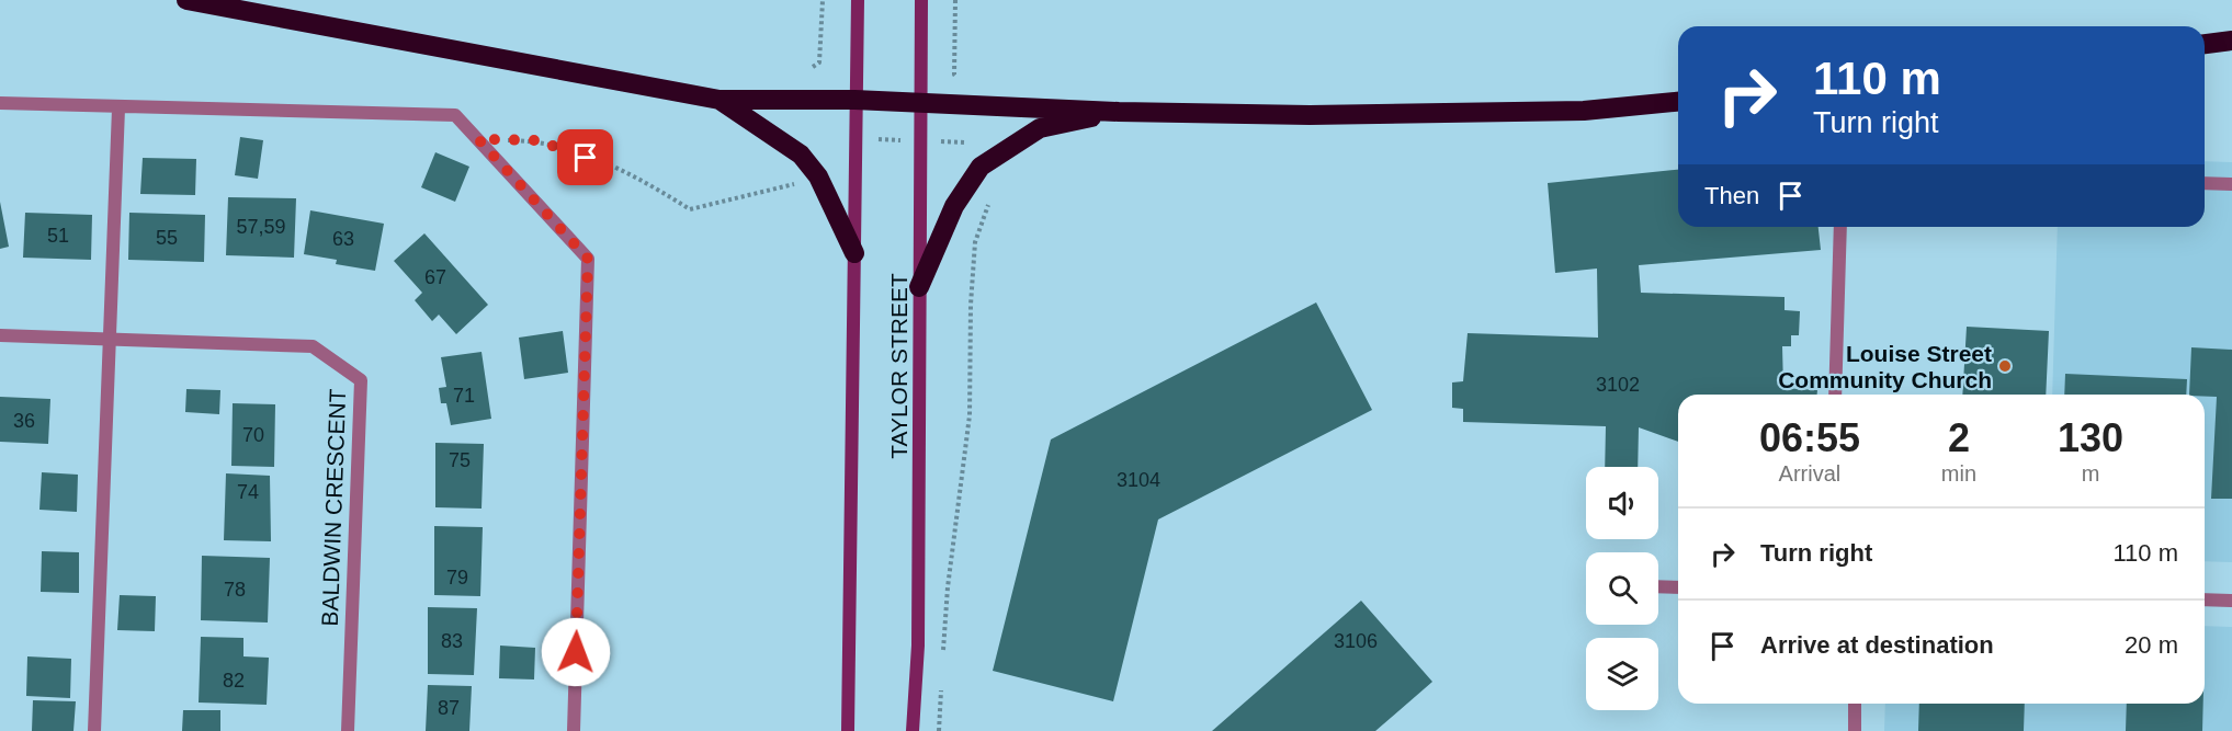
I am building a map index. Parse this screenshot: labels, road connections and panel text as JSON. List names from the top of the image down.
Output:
{
  "streets": {
    "main road": ["TAYLOR STREET"],
    "street": ["BALDWIN CRESCENT"]
  },
  "places": ["Louise Street Community Church"],
  "house_numbers": [
    "57,59",
    "51",
    "55",
    "63",
    "67",
    "3102",
    "71",
    "36",
    "70",
    "75",
    "3104",
    "74",
    "79",
    "78",
    "83",
    "3106",
    "82",
    "87"
  ],
  "page": {
    "turn": ["110 m", "Turn right"],
    "then": "Then",
    "eta": [
      "06:55",
      "Arrival",
      "2",
      "min",
      "130",
      "m"
    ],
    "list": [
      {
        "name": "Turn right",
        "value": "110 m"
      },
      {
        "name": "Arrive at destination",
        "value": "20 m"
      }
    ]
  }
}
